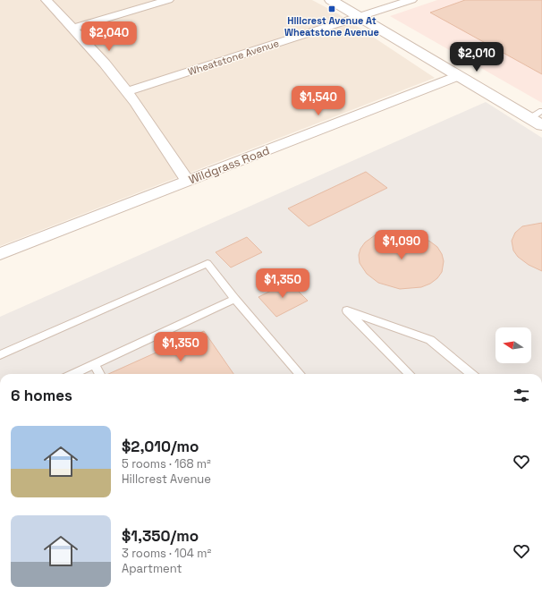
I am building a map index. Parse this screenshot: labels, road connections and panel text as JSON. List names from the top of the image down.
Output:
{
  "streets": {
    "street": ["Wheatstone Avenue", "Wildgrass Road"]
  },
  "places": {
    "transit": ["Hillcrest Avenue At Wheatstone Avenue"]
  },
  "north": "left",
  "page": {
    "price": [
      "$2,040",
      "$2,010",
      "$1,540",
      "$1,090",
      "$1,350",
      "$1,350"
    ],
    "heading": "6 homes",
    "list": [
      {
        "name": "$2,010/mo",
        "note": "5 rooms · 168 m² · Hillcrest Avenue"
      },
      {
        "name": "$1,350/mo",
        "note": "3 rooms · 104 m² · Apartment"
      }
    ]
  }
}
